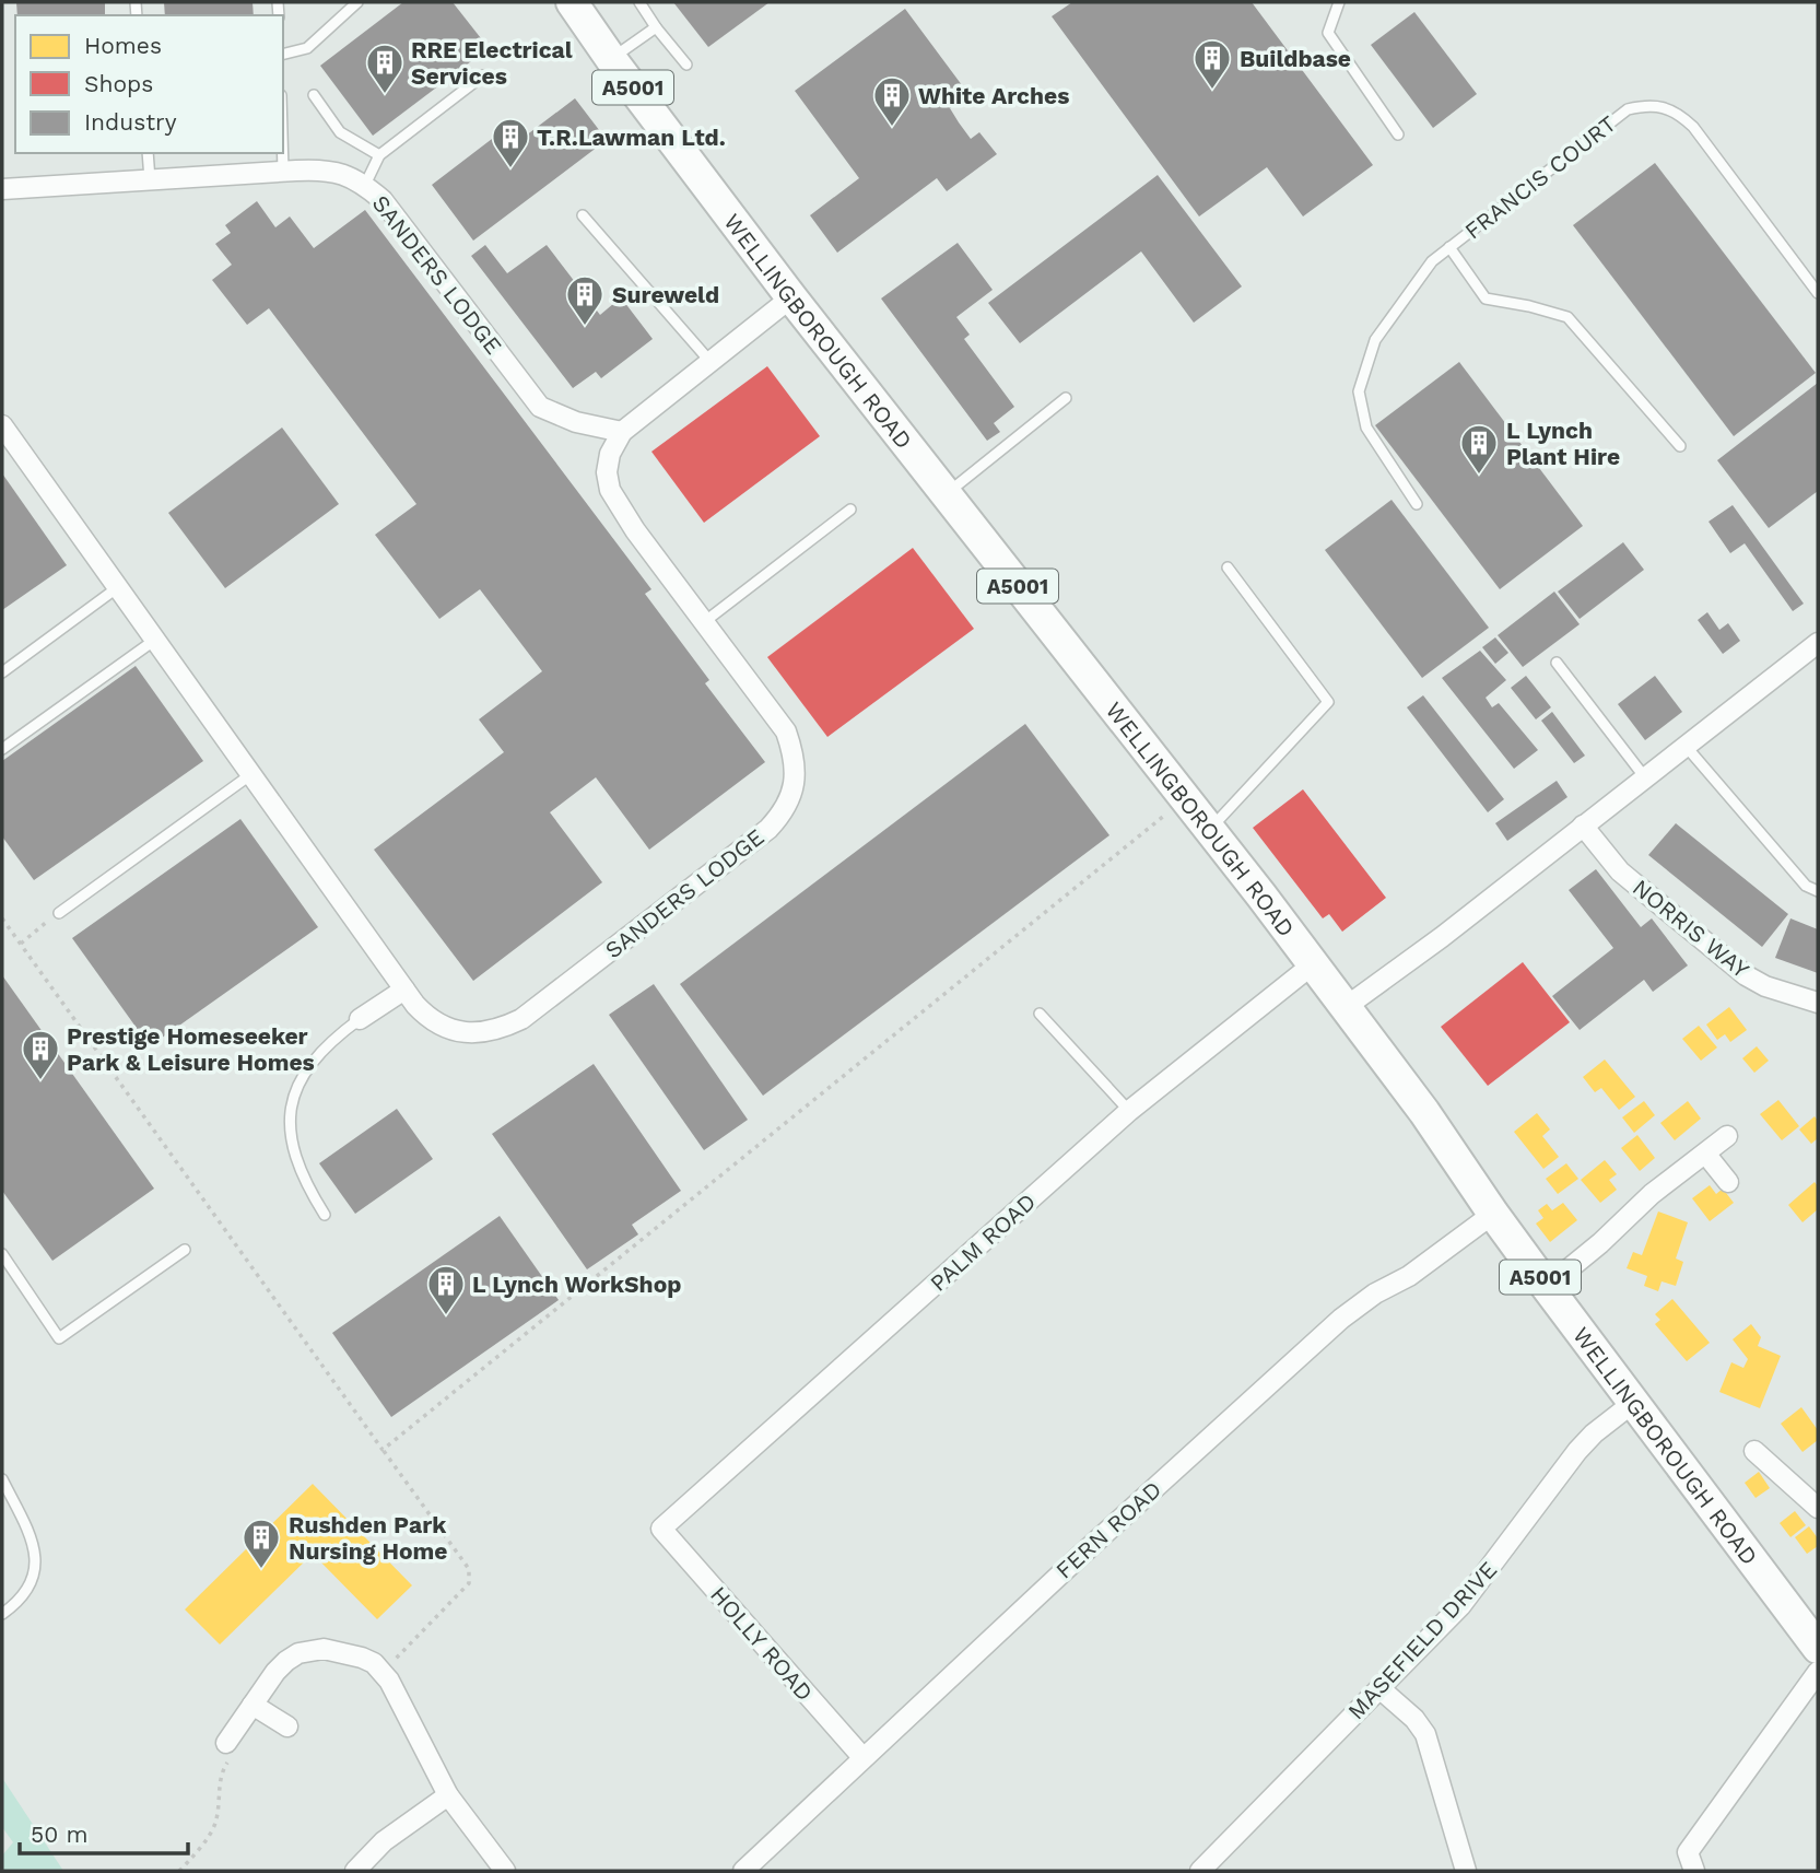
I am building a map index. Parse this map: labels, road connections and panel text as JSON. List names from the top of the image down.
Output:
{
  "streets": {
    "main road": ["A5001", "WELLINGBOROUGH ROAD"],
    "street": [
      "SANDERS LODGE",
      "NORRIS WAY",
      "PALM ROAD",
      "FERN ROAD",
      "MASEFIELD DRIVE",
      "HOLLY ROAD"
    ],
    "lane": ["FRANCIS COURT"]
  },
  "crossings": [
    ["SANDERS LODGE", "WELLINGBOROUGH ROAD"],
    ["WELLINGBOROUGH ROAD", "PALM ROAD"],
    ["WELLINGBOROUGH ROAD", "FERN ROAD"],
    ["WELLINGBOROUGH ROAD", "MASEFIELD DRIVE"],
    ["PALM ROAD", "HOLLY ROAD"],
    ["FERN ROAD", "HOLLY ROAD"]
  ],
  "places": {
    "building": [
      "Buildbase",
      "RRE Electrical Services",
      "White Arches",
      "T.R.Lawman Ltd.",
      "Sureweld",
      "L Lynch Plant Hire",
      "Prestige Homeseeker Park & Leisure Homes",
      "L Lynch WorkShop",
      "Rushden Park Nursing Home"
    ]
  },
  "legend": ["Homes", "Shops", "Industry"],
  "scale_bar": "50 m"
}
